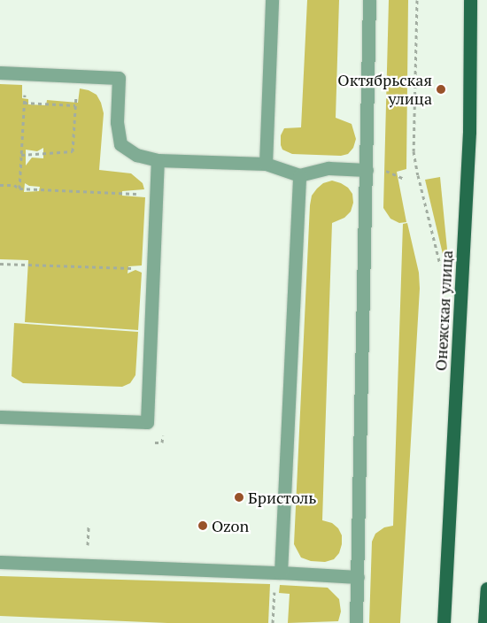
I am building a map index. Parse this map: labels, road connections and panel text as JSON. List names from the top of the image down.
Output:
{
  "streets": {
    "main road": ["Онежская улица"]
  },
  "places": ["Октябрьская улица", "Бристоль", "Ozon"]
}
